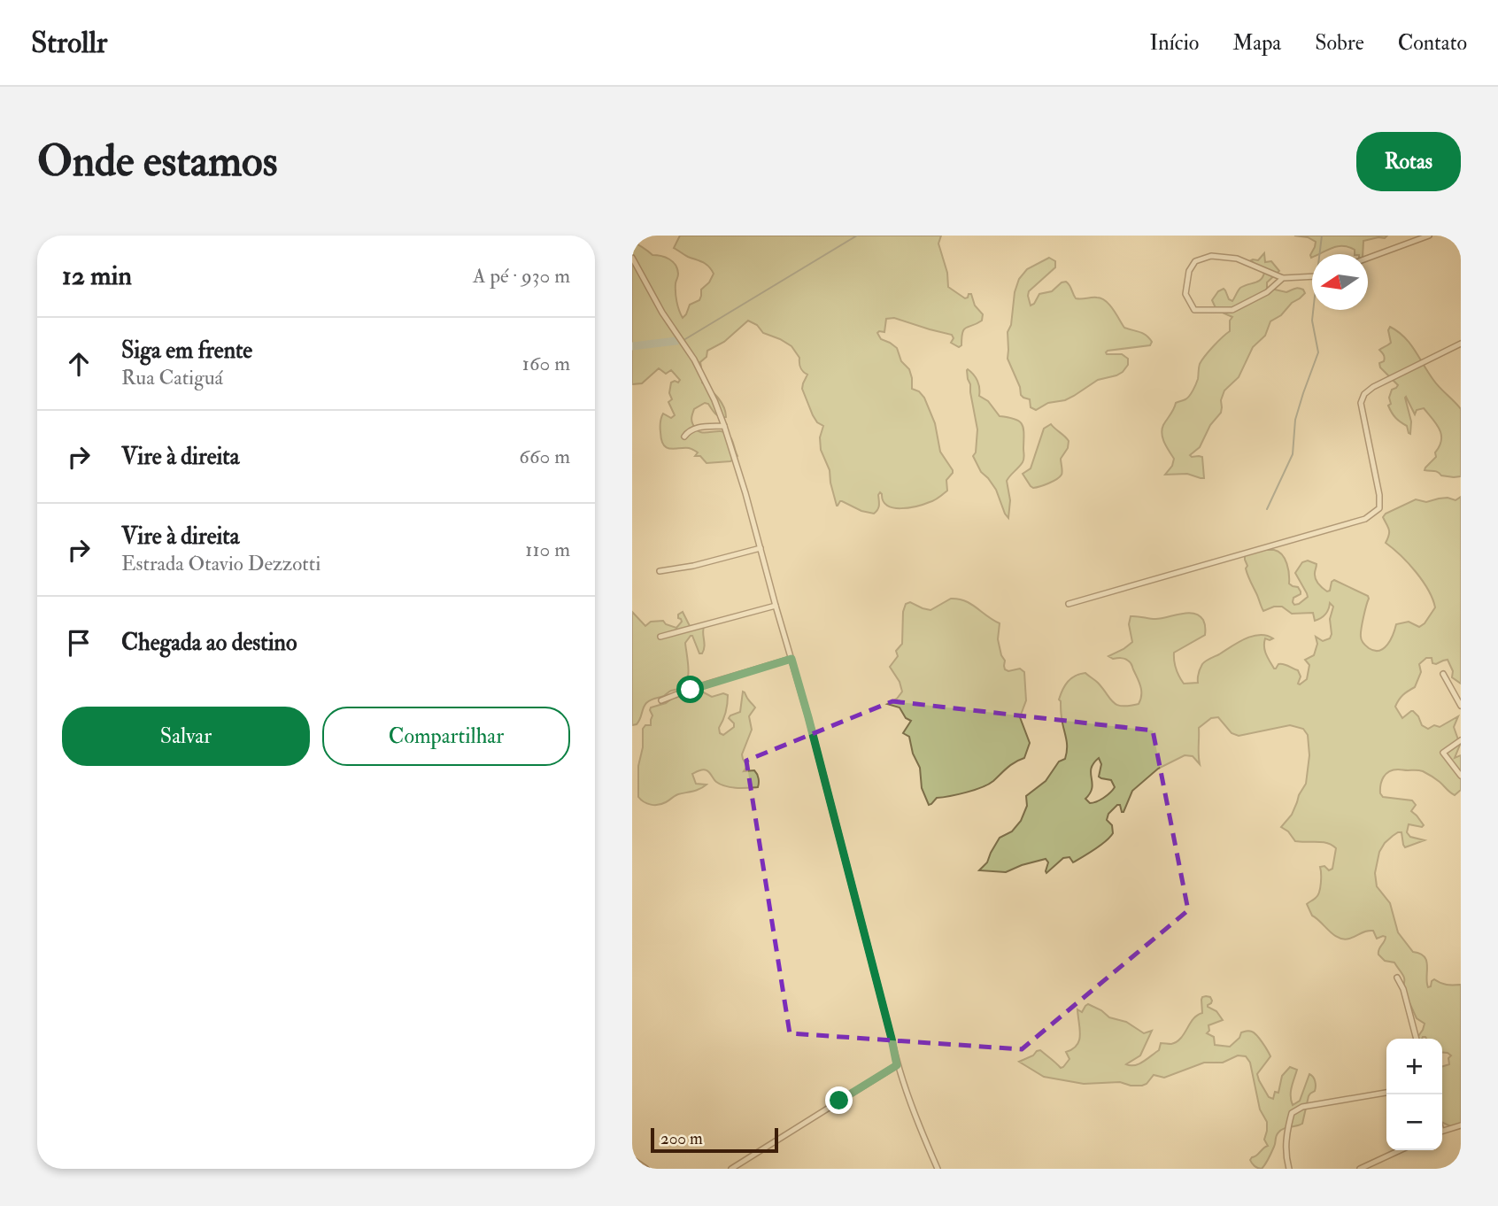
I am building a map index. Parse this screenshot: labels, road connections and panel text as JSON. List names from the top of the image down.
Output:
{
  "scale_bar": "200 m",
  "north": "left",
  "page": {
    "header": "Strollr",
    "nav": [
      "Início",
      "Mapa",
      "Sobre",
      "Contato"
    ],
    "buttons": [
      "Rotas",
      ["Salvar", "Compartilhar"]
    ],
    "title": "Onde estamos",
    "heading": ["12 min", "A pé · 930 m"],
    "list": [
      ["Siga em frente", "Rua Catiguá", "160 m"],
      ["Vire à direita", "660 m"],
      ["Vire à direita", "Estrada Otavio Dezzotti", "110 m"],
      "Chegada ao destino"
    ],
    "map_buttons": ["+", "−"],
    "scale": "200 m"
  }
}
